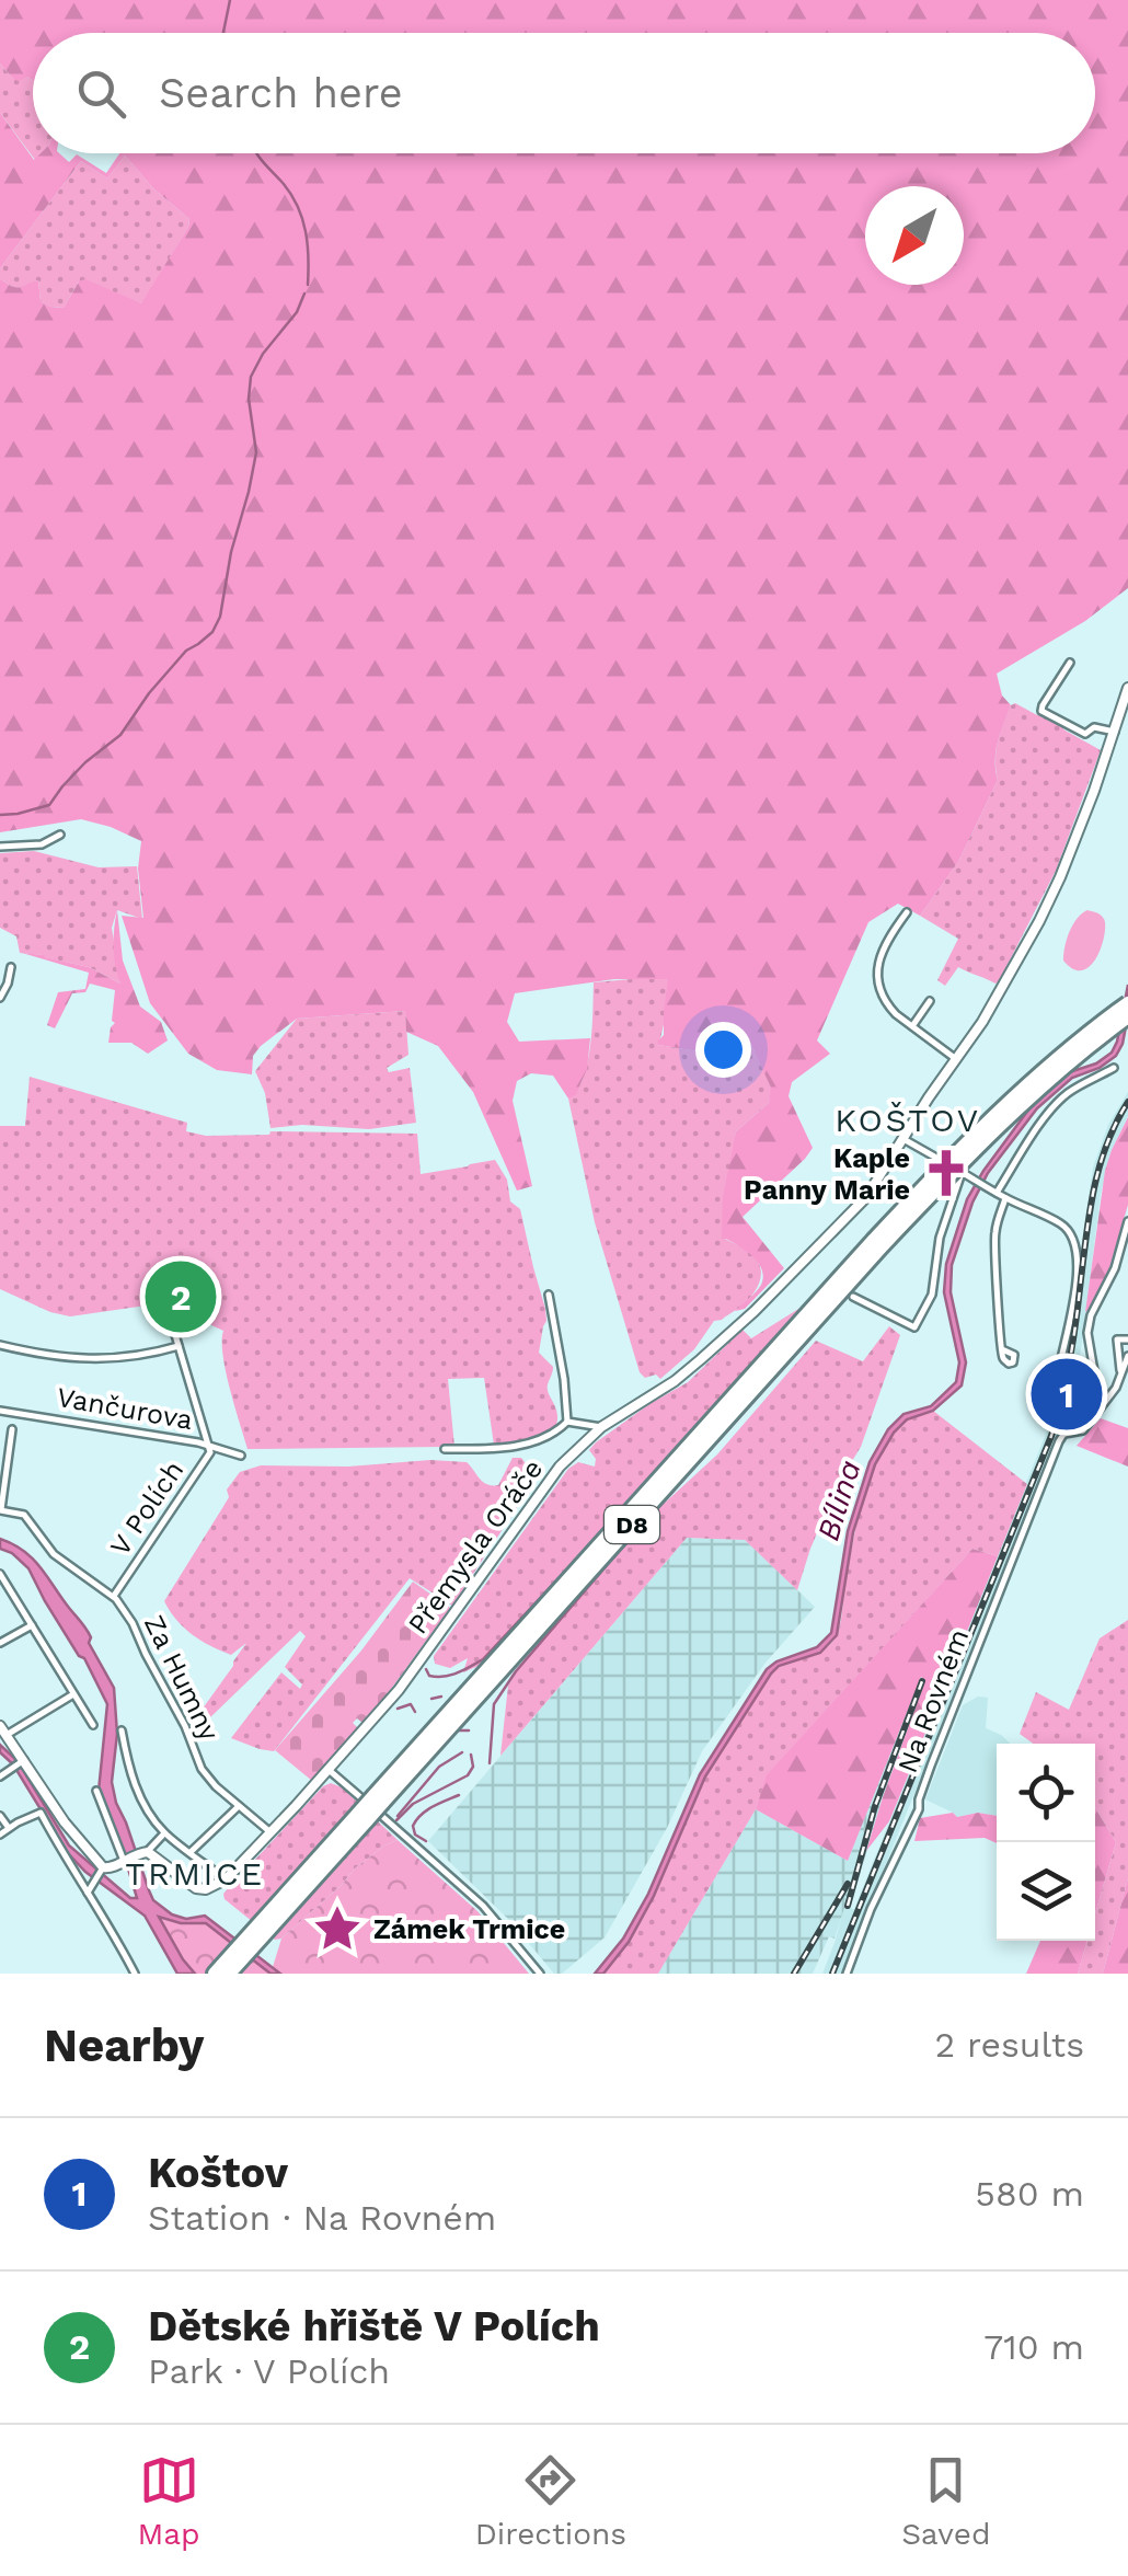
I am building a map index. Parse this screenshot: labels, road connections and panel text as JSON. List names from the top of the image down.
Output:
{
  "streets": {
    "highway": ["D8"],
    "main road": ["Přemysla Oráče"],
    "street": [
      "Vančurova",
      "V Polích",
      "Za Humny",
      "Na Rovném"
    ]
  },
  "crossings": [
    ["Vančurova", "V Polích"],
    ["V Polích", "Za Humny"],
    ["Přemysla Oráče", "Za Humny"]
  ],
  "districts": ["KOŠTOV", "TRMICE"],
  "water": ["Bílina"],
  "places": {
    "church": ["Kaple Panny Marie"],
    "place": ["Zámek Trmice"]
  },
  "north": "bottom left",
  "page": {
    "search": "Search here",
    "pins": ["2", "1"],
    "heading": ["Nearby", "2 results"],
    "list": [
      {
        "mark": "1",
        "name": "Koštov",
        "note": "Station · Na Rovném",
        "value": "580 m"
      },
      {
        "mark": "2",
        "name": "Dětské hřiště V Polích",
        "note": "Park · V Polích",
        "value": "710 m"
      }
    ],
    "nav": ["Map", "Directions", "Saved"]
  }
}
